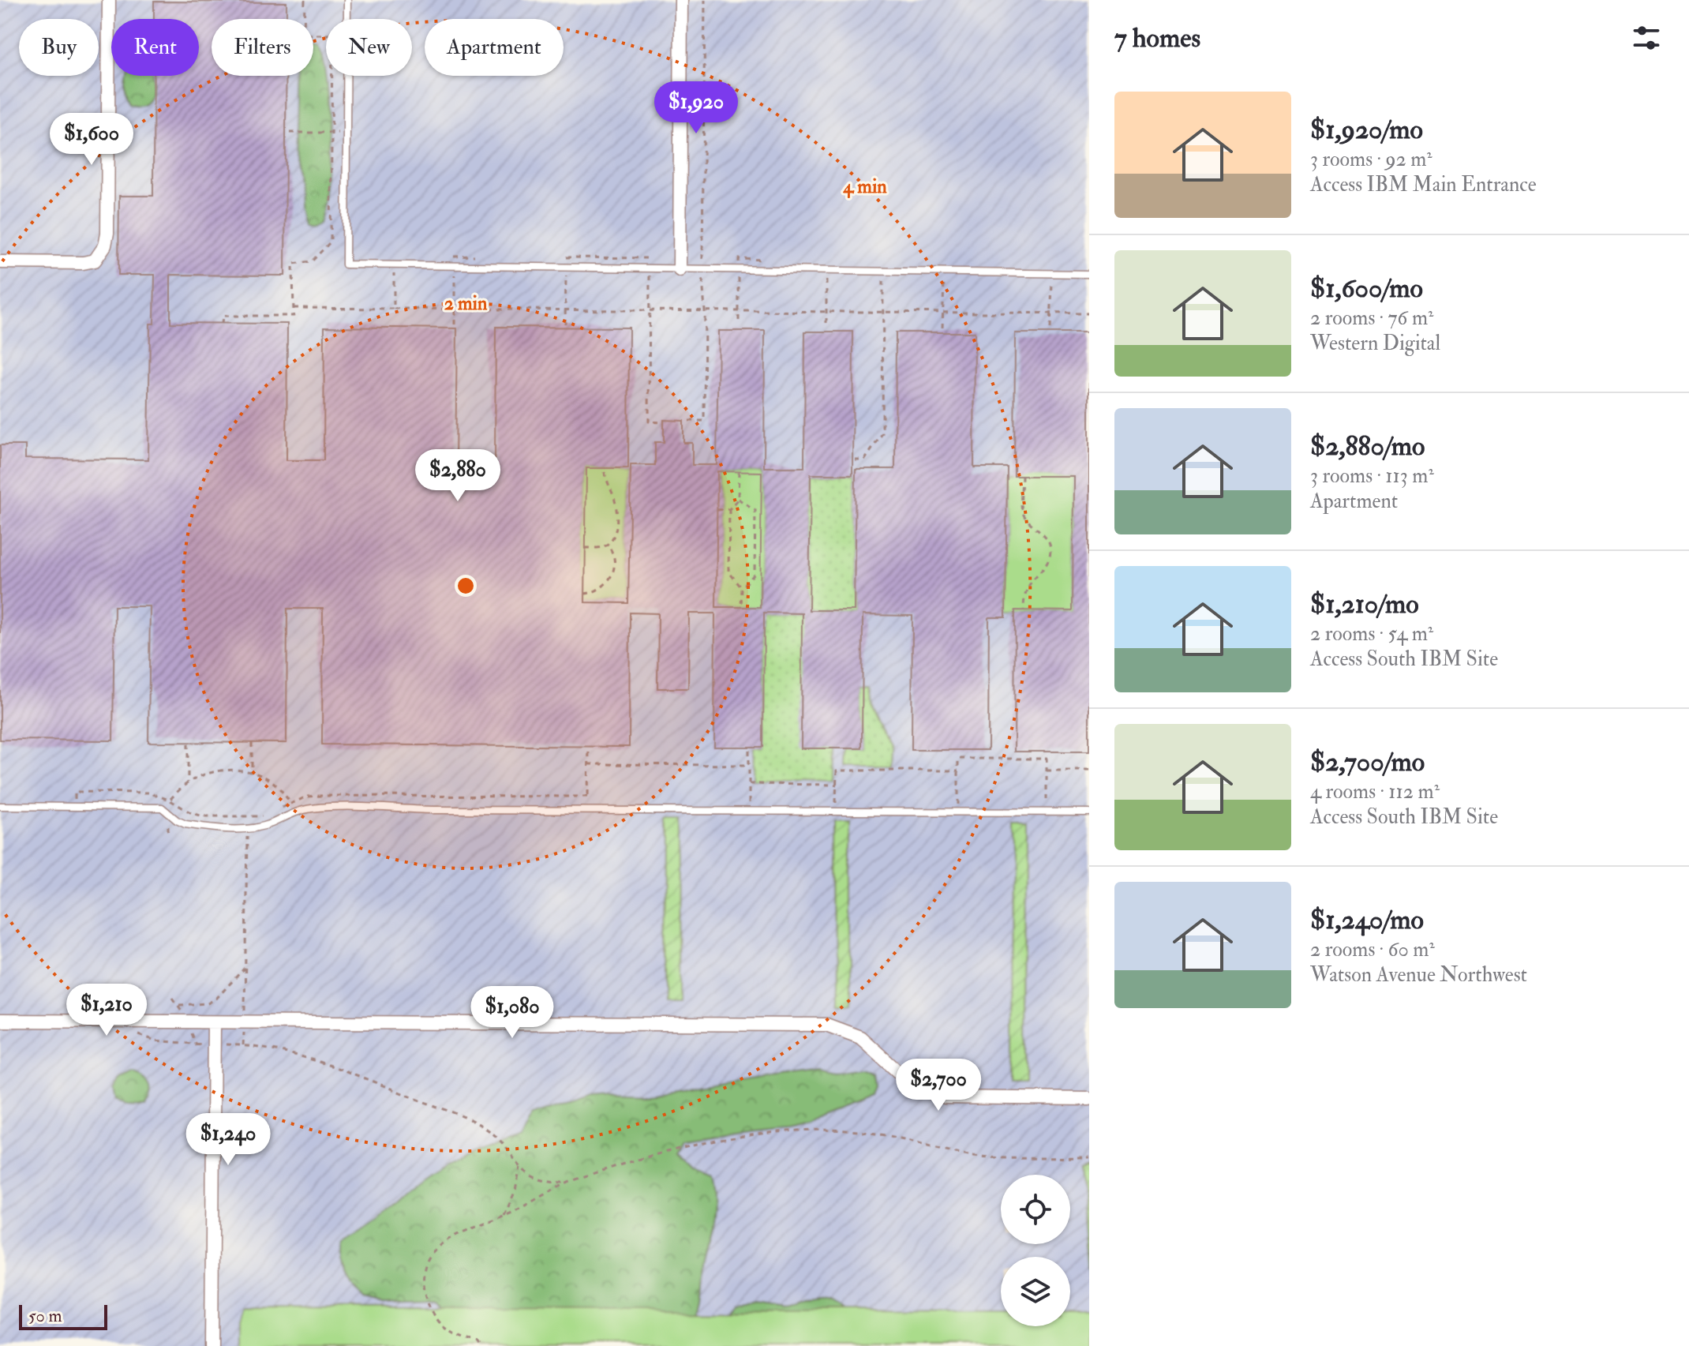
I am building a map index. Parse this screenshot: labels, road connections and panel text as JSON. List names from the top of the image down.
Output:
{
  "scale_bar": "50 m",
  "page": {
    "heading": "7 homes",
    "chip": [
      "Buy",
      "Rent",
      "Filters",
      "New",
      "Apartment"
    ],
    "list": [
      {
        "name": "$1,920/mo",
        "note": "3 rooms · 92 m² · Access IBM Main Entrance"
      },
      {
        "name": "$1,600/mo",
        "note": "2 rooms · 76 m² · Western Digital"
      },
      {
        "name": "$2,880/mo",
        "note": "3 rooms · 113 m² · Apartment"
      },
      {
        "name": "$1,210/mo",
        "note": "2 rooms · 54 m² · Access South IBM Site"
      },
      {
        "name": "$2,700/mo",
        "note": "4 rooms · 112 m² · Access South IBM Site"
      },
      {
        "name": "$1,240/mo",
        "note": "2 rooms · 60 m² · Watson Avenue Northwest"
      }
    ],
    "price": [
      "$1,920",
      "$1,600",
      "$2,880",
      "$1,210",
      "$1,080",
      "$2,700",
      "$1,240"
    ],
    "scale": "50 m"
  },
  "rings": ["4 min", "2 min"]
}
